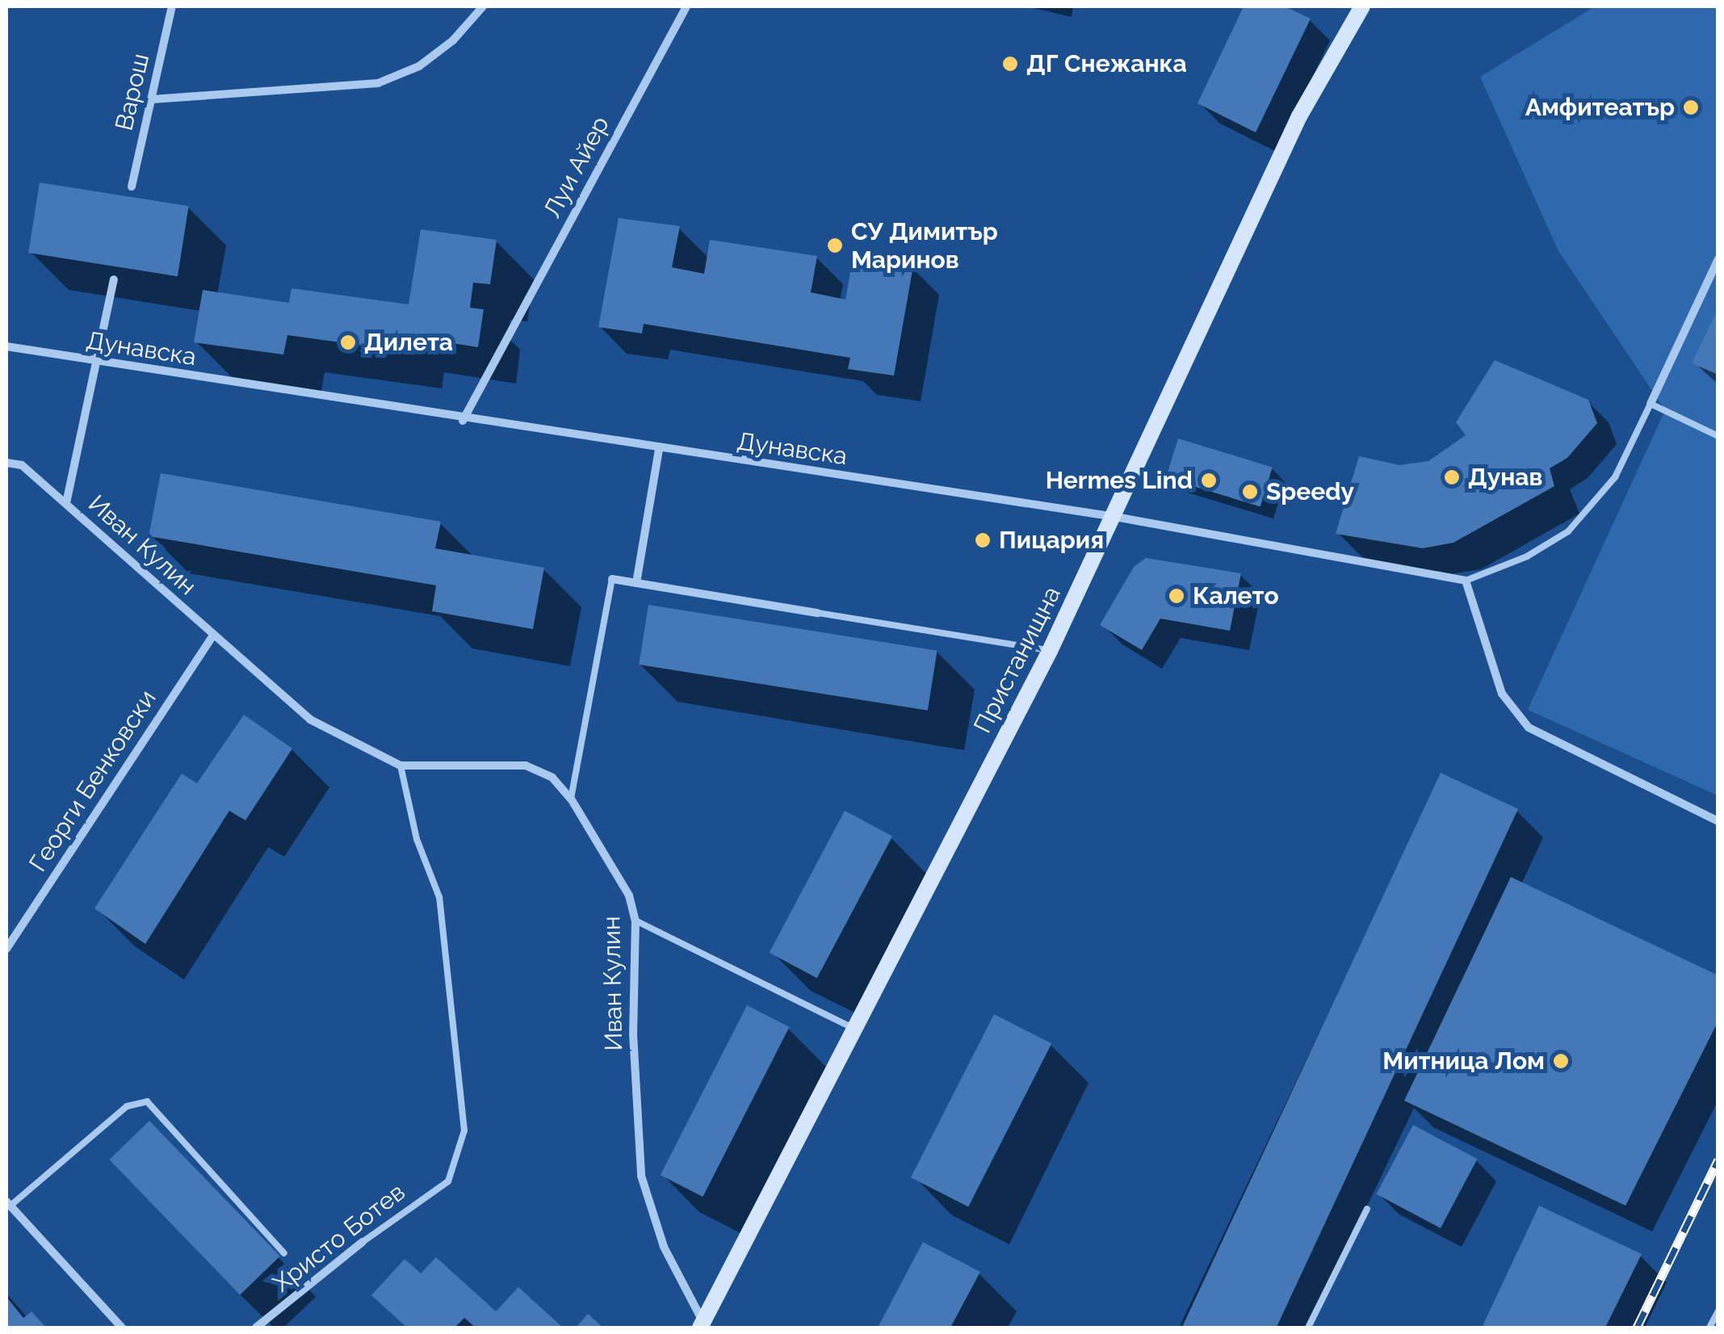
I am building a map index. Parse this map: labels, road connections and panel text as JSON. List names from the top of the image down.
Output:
{
  "streets": {
    "main road": ["Пристанищна"],
    "street": [
      "Варош",
      "Луи Айер",
      "Дунавска",
      "Иван Кулин",
      "Георги Бенковски",
      "Христо Ботев"
    ]
  },
  "crossings": [
    ["Луи Айер", "Дунавска"],
    ["Дунавска", "Пристанищна"],
    ["Иван Кулин", "Пристанищна"],
    ["Иван Кулин", "Георги Бенковски"],
    ["Иван Кулин", "Христо Ботев"]
  ],
  "places": [
    "ДГ Снежанка",
    "Амфитеатър",
    "СУ Димитър Маринов",
    "Дилета",
    "Дунав",
    "Hermes Lind",
    "Speedy",
    "Пицария",
    "Калето",
    "Митница Лом"
  ]
}
